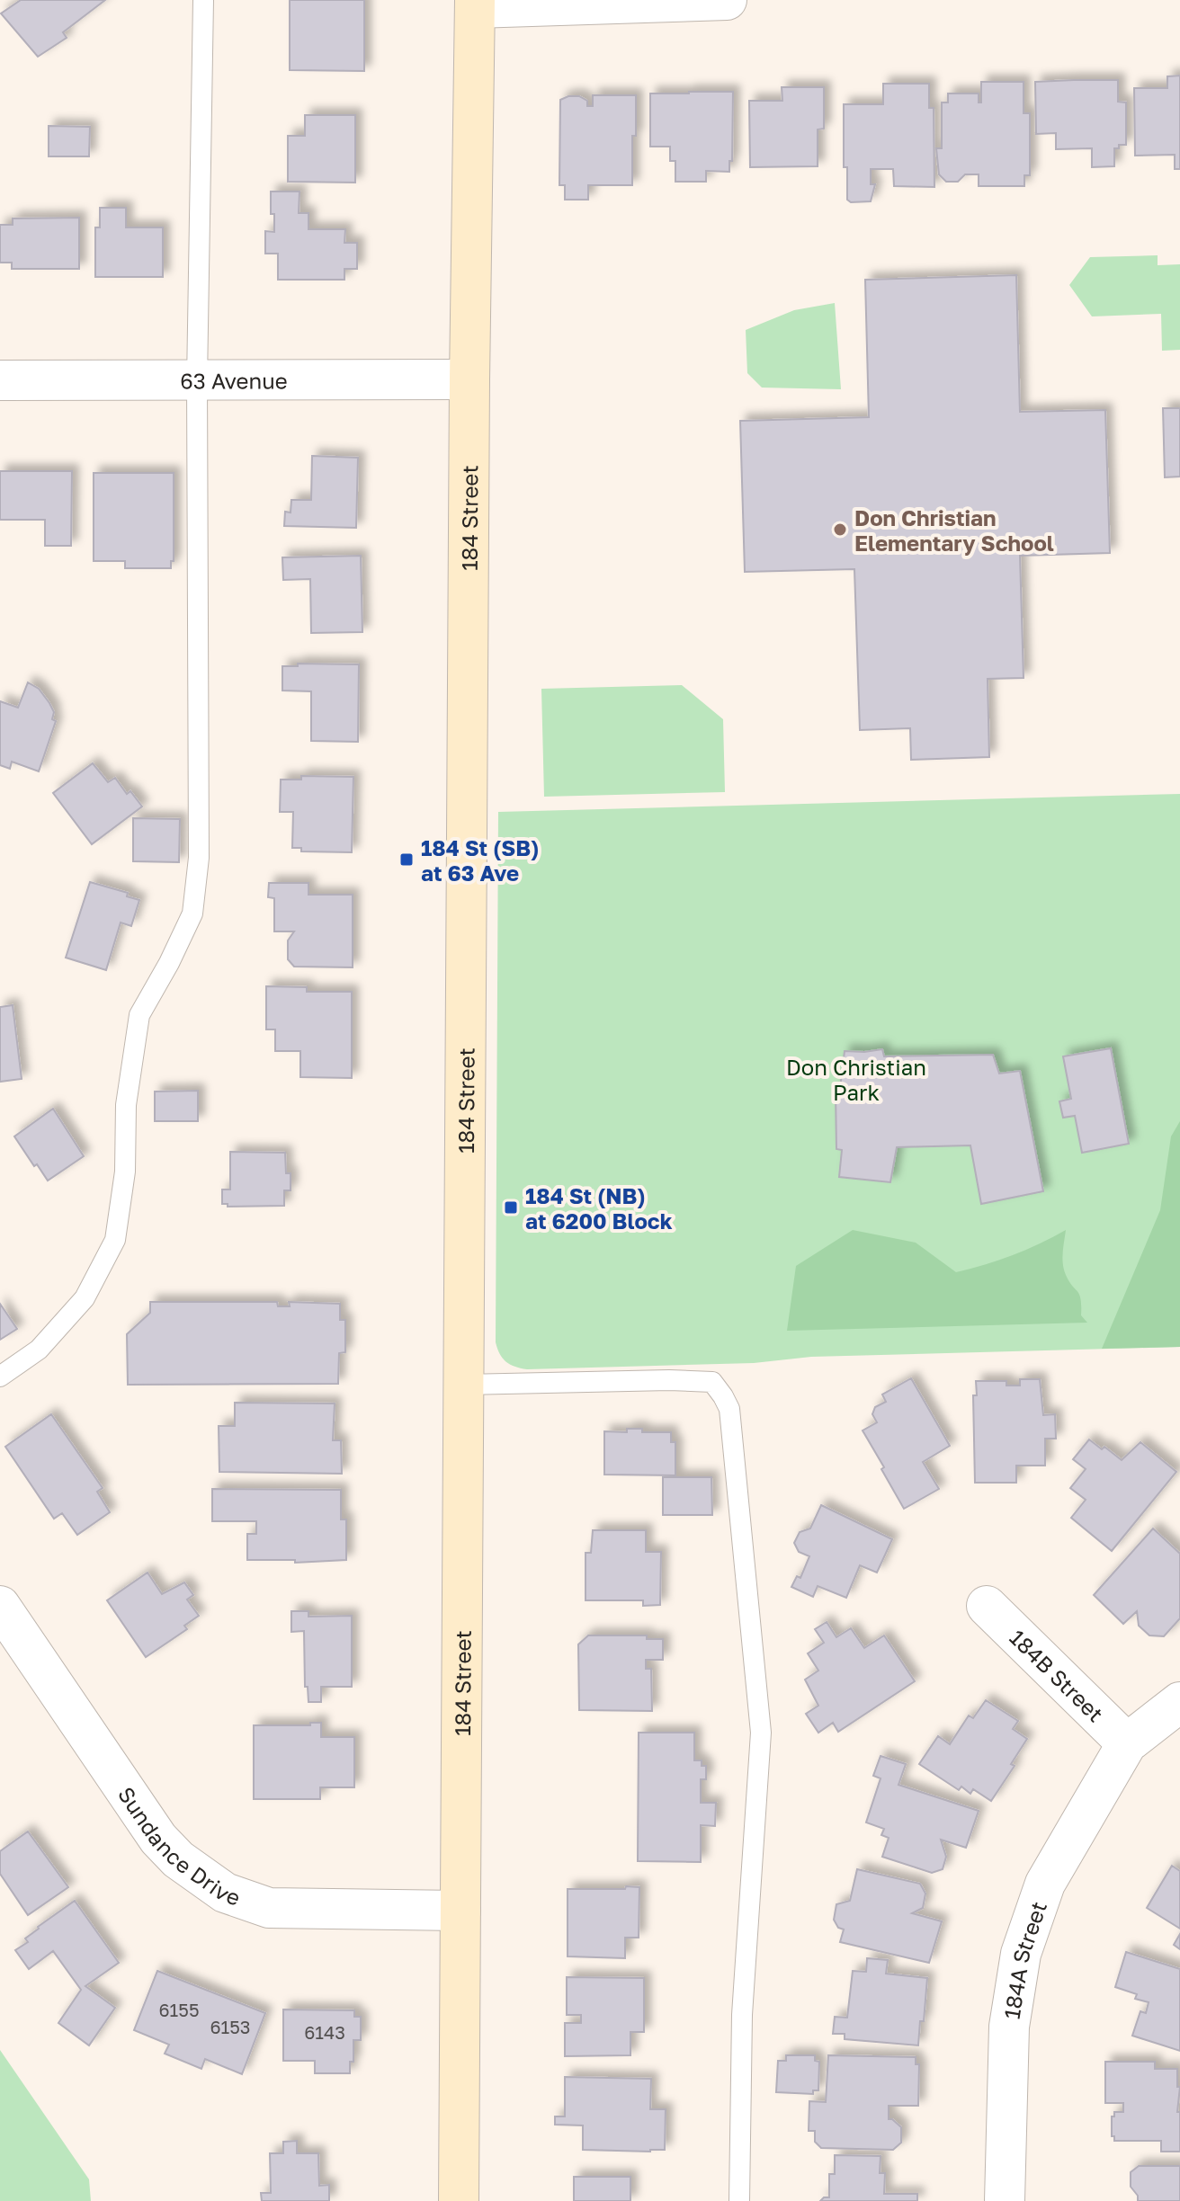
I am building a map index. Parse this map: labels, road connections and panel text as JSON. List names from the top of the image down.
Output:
{
  "streets": {
    "main road": ["184 Street"],
    "street": [
      "63 Avenue",
      "184B Street",
      "Sundance Drive",
      "184A Street"
    ]
  },
  "crossings": [
    ["63 Avenue", "184 Street"],
    ["184 Street", "Sundance Drive"],
    ["184B Street", "184A Street"]
  ],
  "parks": ["Don Christian Park"],
  "places": {
    "other": ["Don Christian Elementary School"],
    "transit": ["184 St (SB) at 63 Ave", "184 St (NB) at 6200 Block"]
  },
  "house_numbers": ["6155", "6153", "6143"]
}
